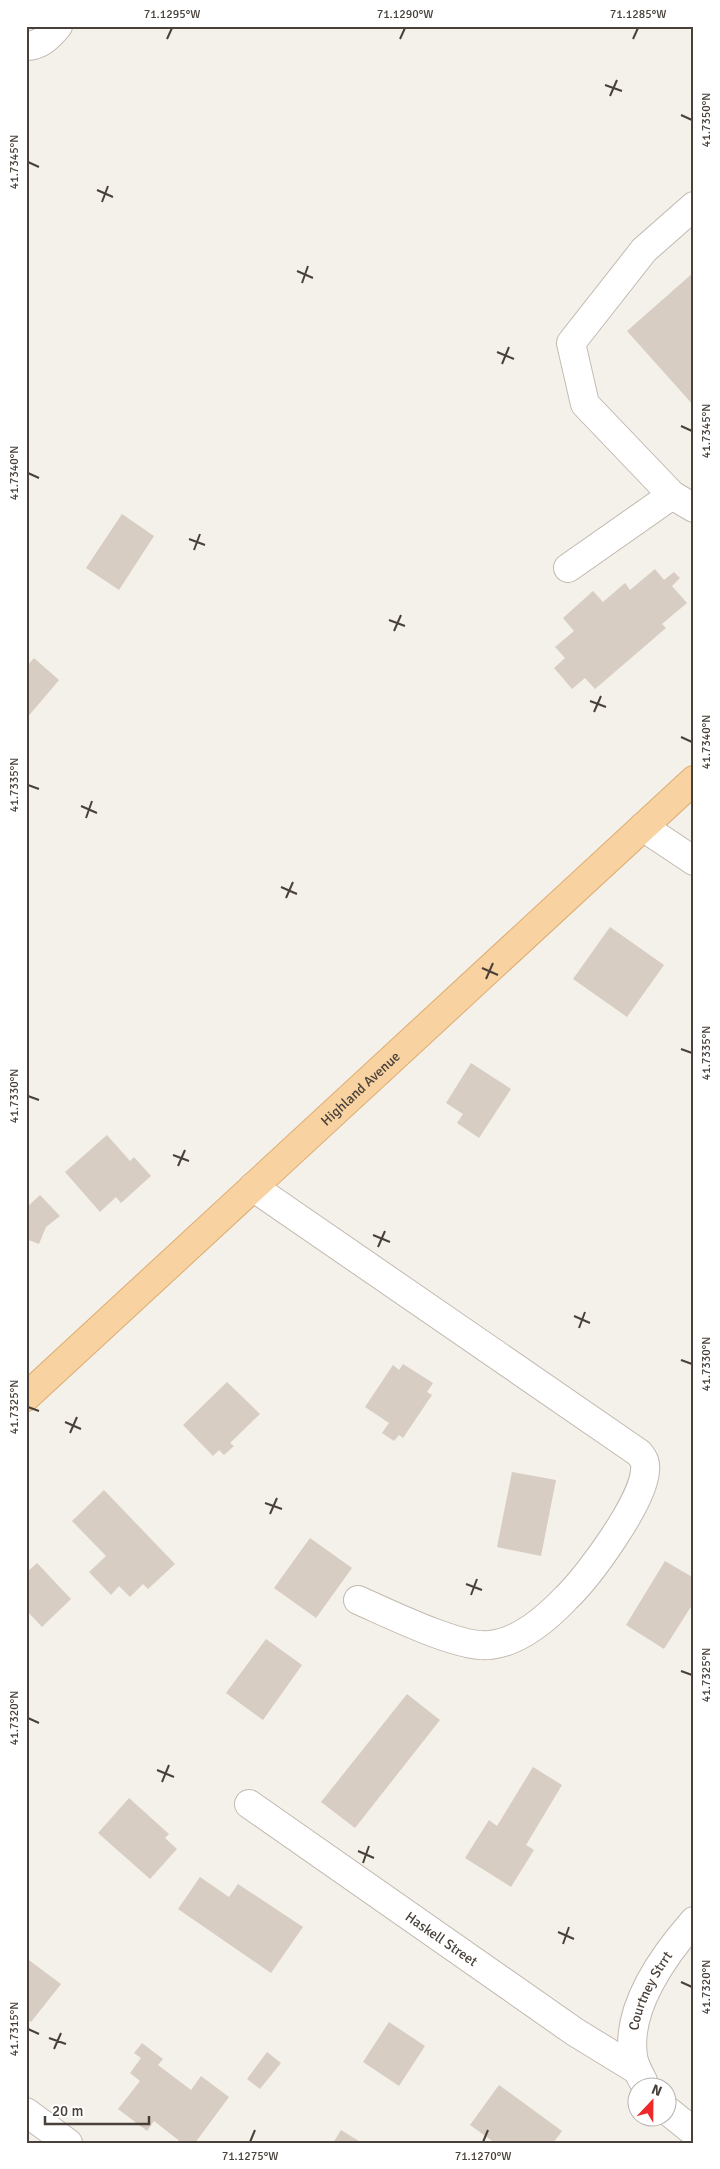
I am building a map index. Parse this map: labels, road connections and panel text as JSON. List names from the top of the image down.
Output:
{
  "streets": {
    "main road": ["Highland Avenue"],
    "street": ["Haskell Street", "Courtney Strrt"]
  },
  "scale_bar": "20 m",
  "north": "top",
  "coordinates": [
    "71.1295°W",
    "71.1290°W",
    "71.1285°W",
    "41.7350°N",
    "41.7345°N",
    "41.7340°N",
    "41.7335°N",
    "41.7330°N",
    "41.7325°N",
    "41.7320°N",
    "41.7315°N",
    "71.1275°W",
    "71.1270°W"
  ]
}
